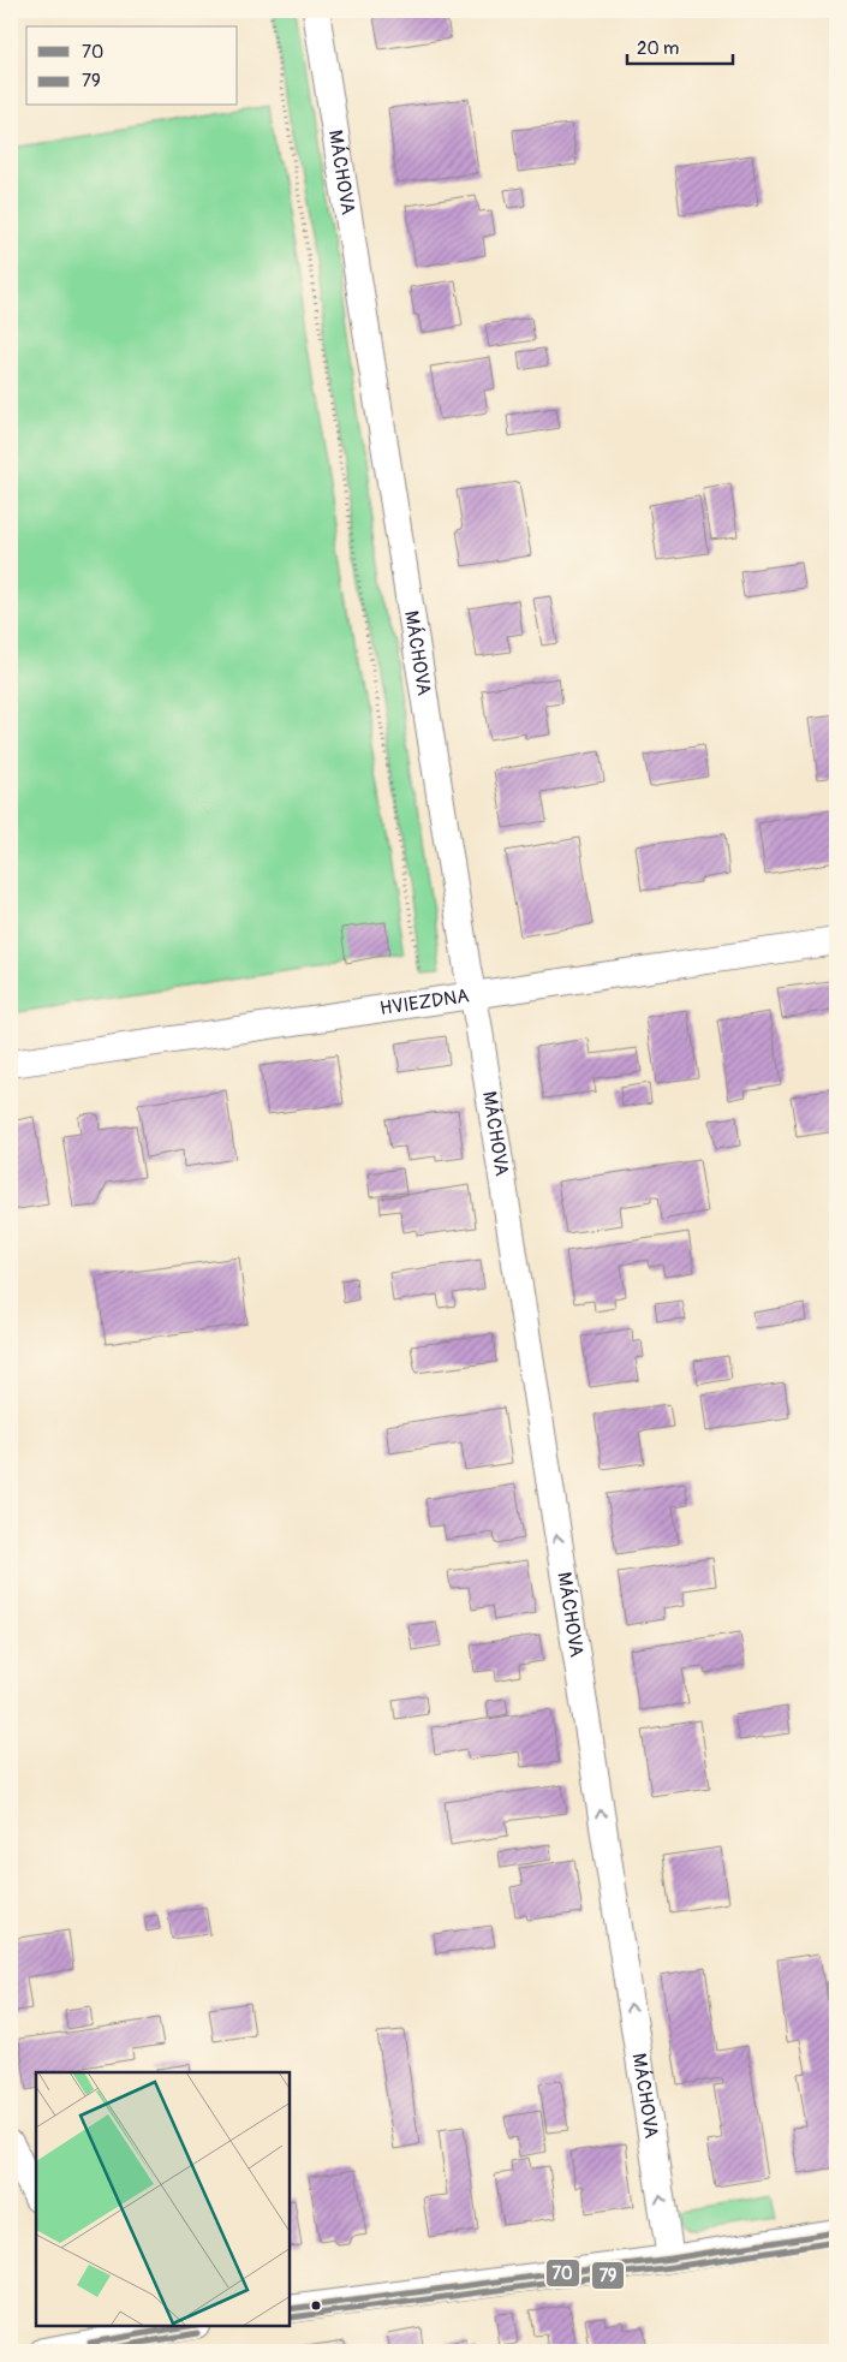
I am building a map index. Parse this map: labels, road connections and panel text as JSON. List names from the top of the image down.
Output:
{
  "streets": {
    "street": ["MÁCHOVA", "HVIEZDNA"]
  },
  "crossings": [
    ["MÁCHOVA", "HVIEZDNA"]
  ],
  "one_way": ["MÁCHOVA"],
  "lines": ["transit line 70", "transit line 79"],
  "legend": ["70", "79"],
  "scale_bar": "20 m"
}
